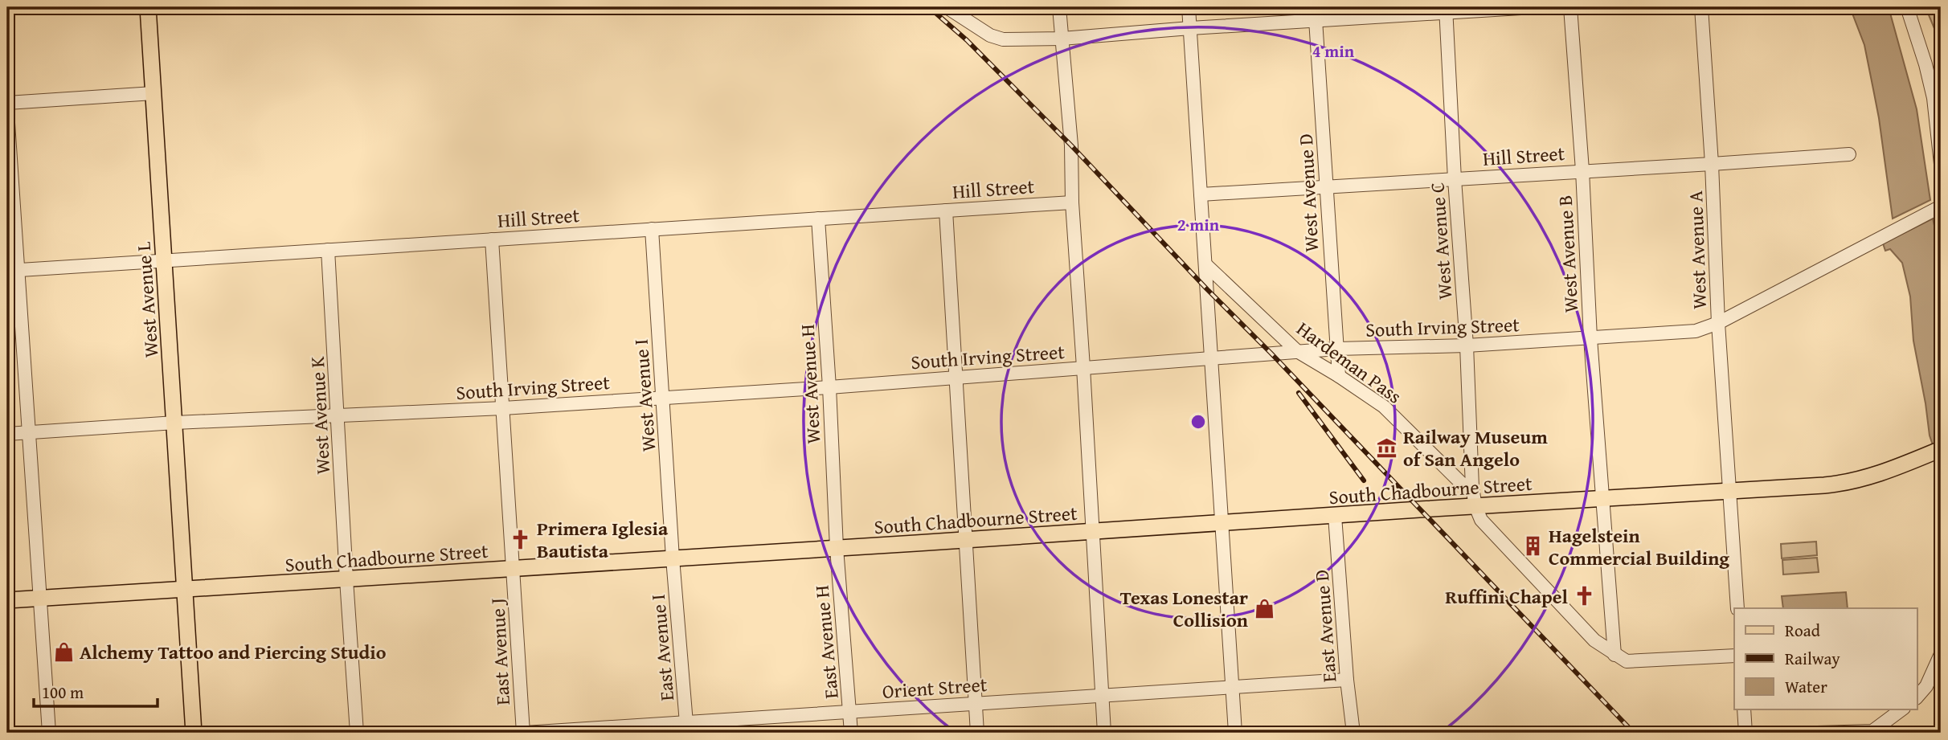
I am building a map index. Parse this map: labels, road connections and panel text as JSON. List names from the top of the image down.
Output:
{
  "streets": {
    "main road": ["West Avenue L", "South Chadbourne Street"],
    "street": [
      "Hill Street",
      "West Avenue D",
      "West Avenue C",
      "West Avenue A",
      "West Avenue B",
      "South Irving Street",
      "Hardeman Pass",
      "West Avenue H",
      "West Avenue I",
      "West Avenue K",
      "East Avenue D",
      "East Avenue H",
      "East Avenue I",
      "East Avenue J",
      "Orient Street"
    ]
  },
  "crossings": [
    ["Hill Street", "West Avenue D"],
    ["Hill Street", "West Avenue C"],
    ["Hill Street", "West Avenue A"],
    ["Hill Street", "West Avenue B"],
    ["Hill Street", "West Avenue L"],
    ["Hill Street", "West Avenue H"],
    ["Hill Street", "West Avenue I"],
    ["Hill Street", "West Avenue K"],
    ["Hill Street", "East Avenue J"],
    ["West Avenue D", "South Irving Street"],
    ["West Avenue D", "Hardeman Pass"],
    ["West Avenue C", "South Irving Street"],
    ["West Avenue C", "Hardeman Pass"],
    ["West Avenue C", "South Chadbourne Street"],
    ["West Avenue A", "South Irving Street"],
    ["West Avenue A", "South Chadbourne Street"],
    ["West Avenue B", "South Irving Street"],
    ["West Avenue B", "South Chadbourne Street"],
    ["West Avenue L", "South Irving Street"],
    ["West Avenue L", "South Chadbourne Street"],
    ["South Irving Street", "Hardeman Pass"],
    ["South Irving Street", "West Avenue H"],
    ["South Irving Street", "West Avenue I"],
    ["South Irving Street", "West Avenue K"],
    ["South Irving Street", "East Avenue J"],
    ["West Avenue H", "South Chadbourne Street"],
    ["West Avenue H", "East Avenue H"],
    ["West Avenue I", "South Chadbourne Street"],
    ["West Avenue I", "East Avenue I"],
    ["West Avenue K", "South Chadbourne Street"],
    ["South Chadbourne Street", "East Avenue D"],
    ["South Chadbourne Street", "East Avenue H"],
    ["South Chadbourne Street", "East Avenue I"],
    ["South Chadbourne Street", "East Avenue J"],
    ["East Avenue D", "Orient Street"],
    ["East Avenue H", "Orient Street"],
    ["East Avenue I", "Orient Street"],
    ["East Avenue J", "Orient Street"]
  ],
  "places": {
    "museum": ["Railway Museum of San Angelo"],
    "church": ["Primera Iglesia Bautista", "Ruffini Chapel"],
    "building": ["Hagelstein Commercial Building"],
    "shop": ["Texas Lonestar Collision", "Alchemy Tattoo and Piercing Studio"]
  },
  "legend": ["Road", "Railway", "Water"],
  "scale_bar": "100 m",
  "rings": ["4 min", "2 min"]
}
